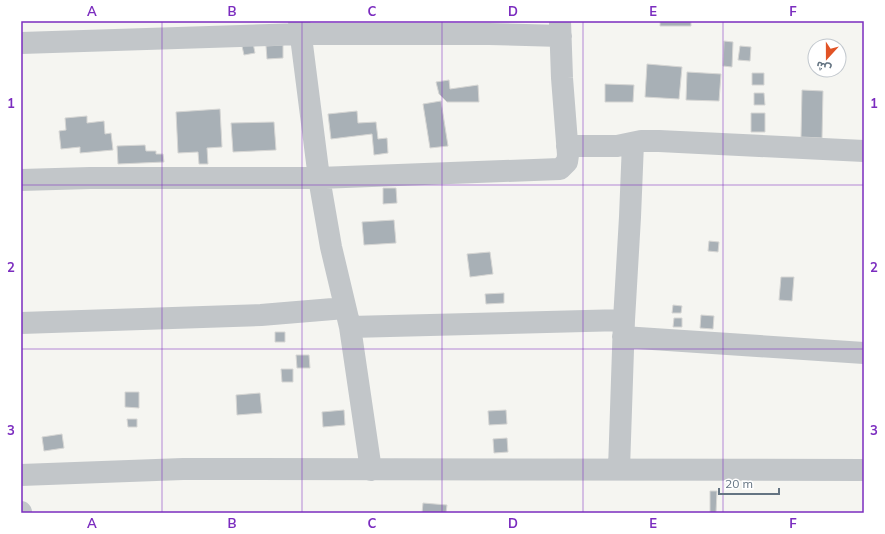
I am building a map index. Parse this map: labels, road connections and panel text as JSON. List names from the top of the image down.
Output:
{
  "scale_bar": "20 m",
  "north": "bottom",
  "grid": {
    "columns": [
      "A",
      "B",
      "C",
      "D",
      "E",
      "F"
    ],
    "rows": ["1", "2", "3"]
  }
}
